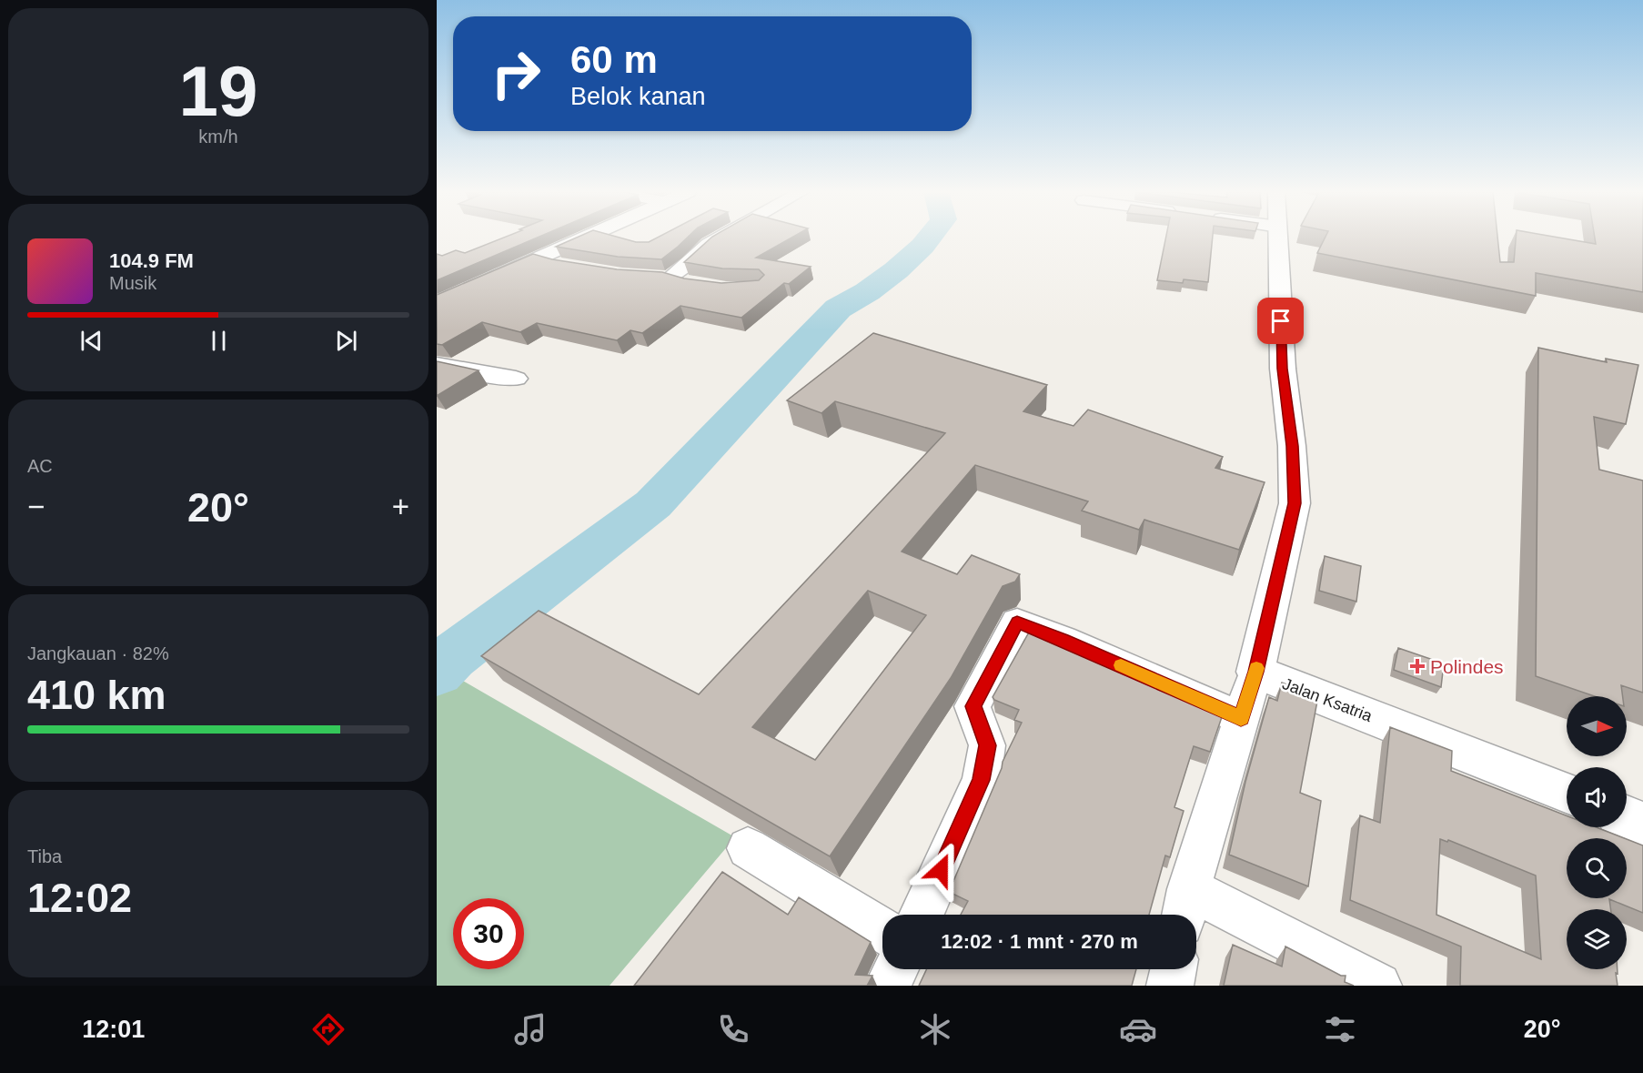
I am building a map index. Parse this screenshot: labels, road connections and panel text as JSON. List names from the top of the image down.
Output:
{
  "streets": {
    "street": ["Jalan Ksatria"]
  },
  "places": {
    "health": ["Polindes"]
  },
  "north": "right",
  "page": {
    "tile": [
      ["19", "km/h"],
      "AC",
      ["Jangkauan · 82%", "410 km"],
      ["Tiba", "12:02"]
    ],
    "turn": ["60 m", "Belok kanan"],
    "song": ["104.9 FM", "Musik"],
    "heat": ["−", "20°", "+"],
    "limit": "30",
    "trip": "12:02 · 1 mnt · 270 m",
    "tabs": ["12:01", "20°"]
  }
}
